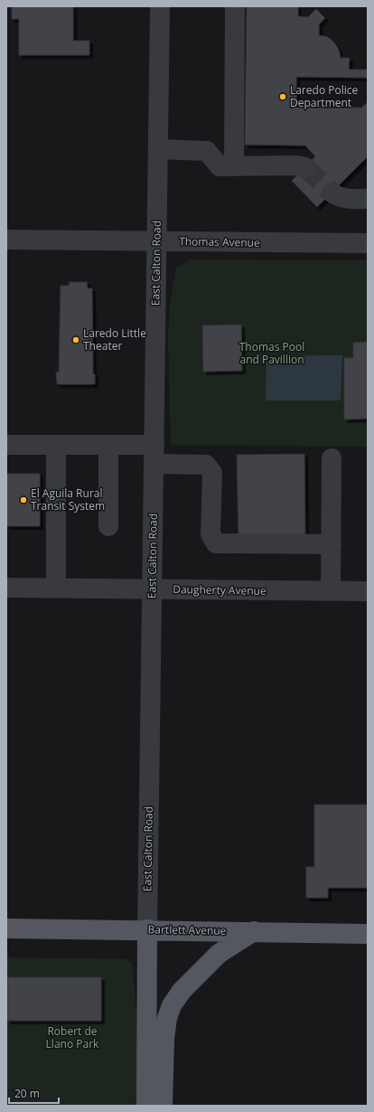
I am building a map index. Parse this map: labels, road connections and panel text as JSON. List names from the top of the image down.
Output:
{
  "streets": {
    "main road": ["East Calton Road", "Bartlett Avenue"],
    "street": ["Thomas Avenue", "Daugherty Avenue"]
  },
  "crossings": [
    ["Thomas Avenue", "East Calton Road"],
    ["East Calton Road", "Daugherty Avenue"],
    ["East Calton Road", "Bartlett Avenue"]
  ],
  "parks": ["Thomas Pool and Pavillion", "Robert de Llano Park"],
  "places": ["Laredo Police Department", "Laredo Little Theater", "El Aguila Rural Transit System"],
  "scale_bar": "20 m"
}
